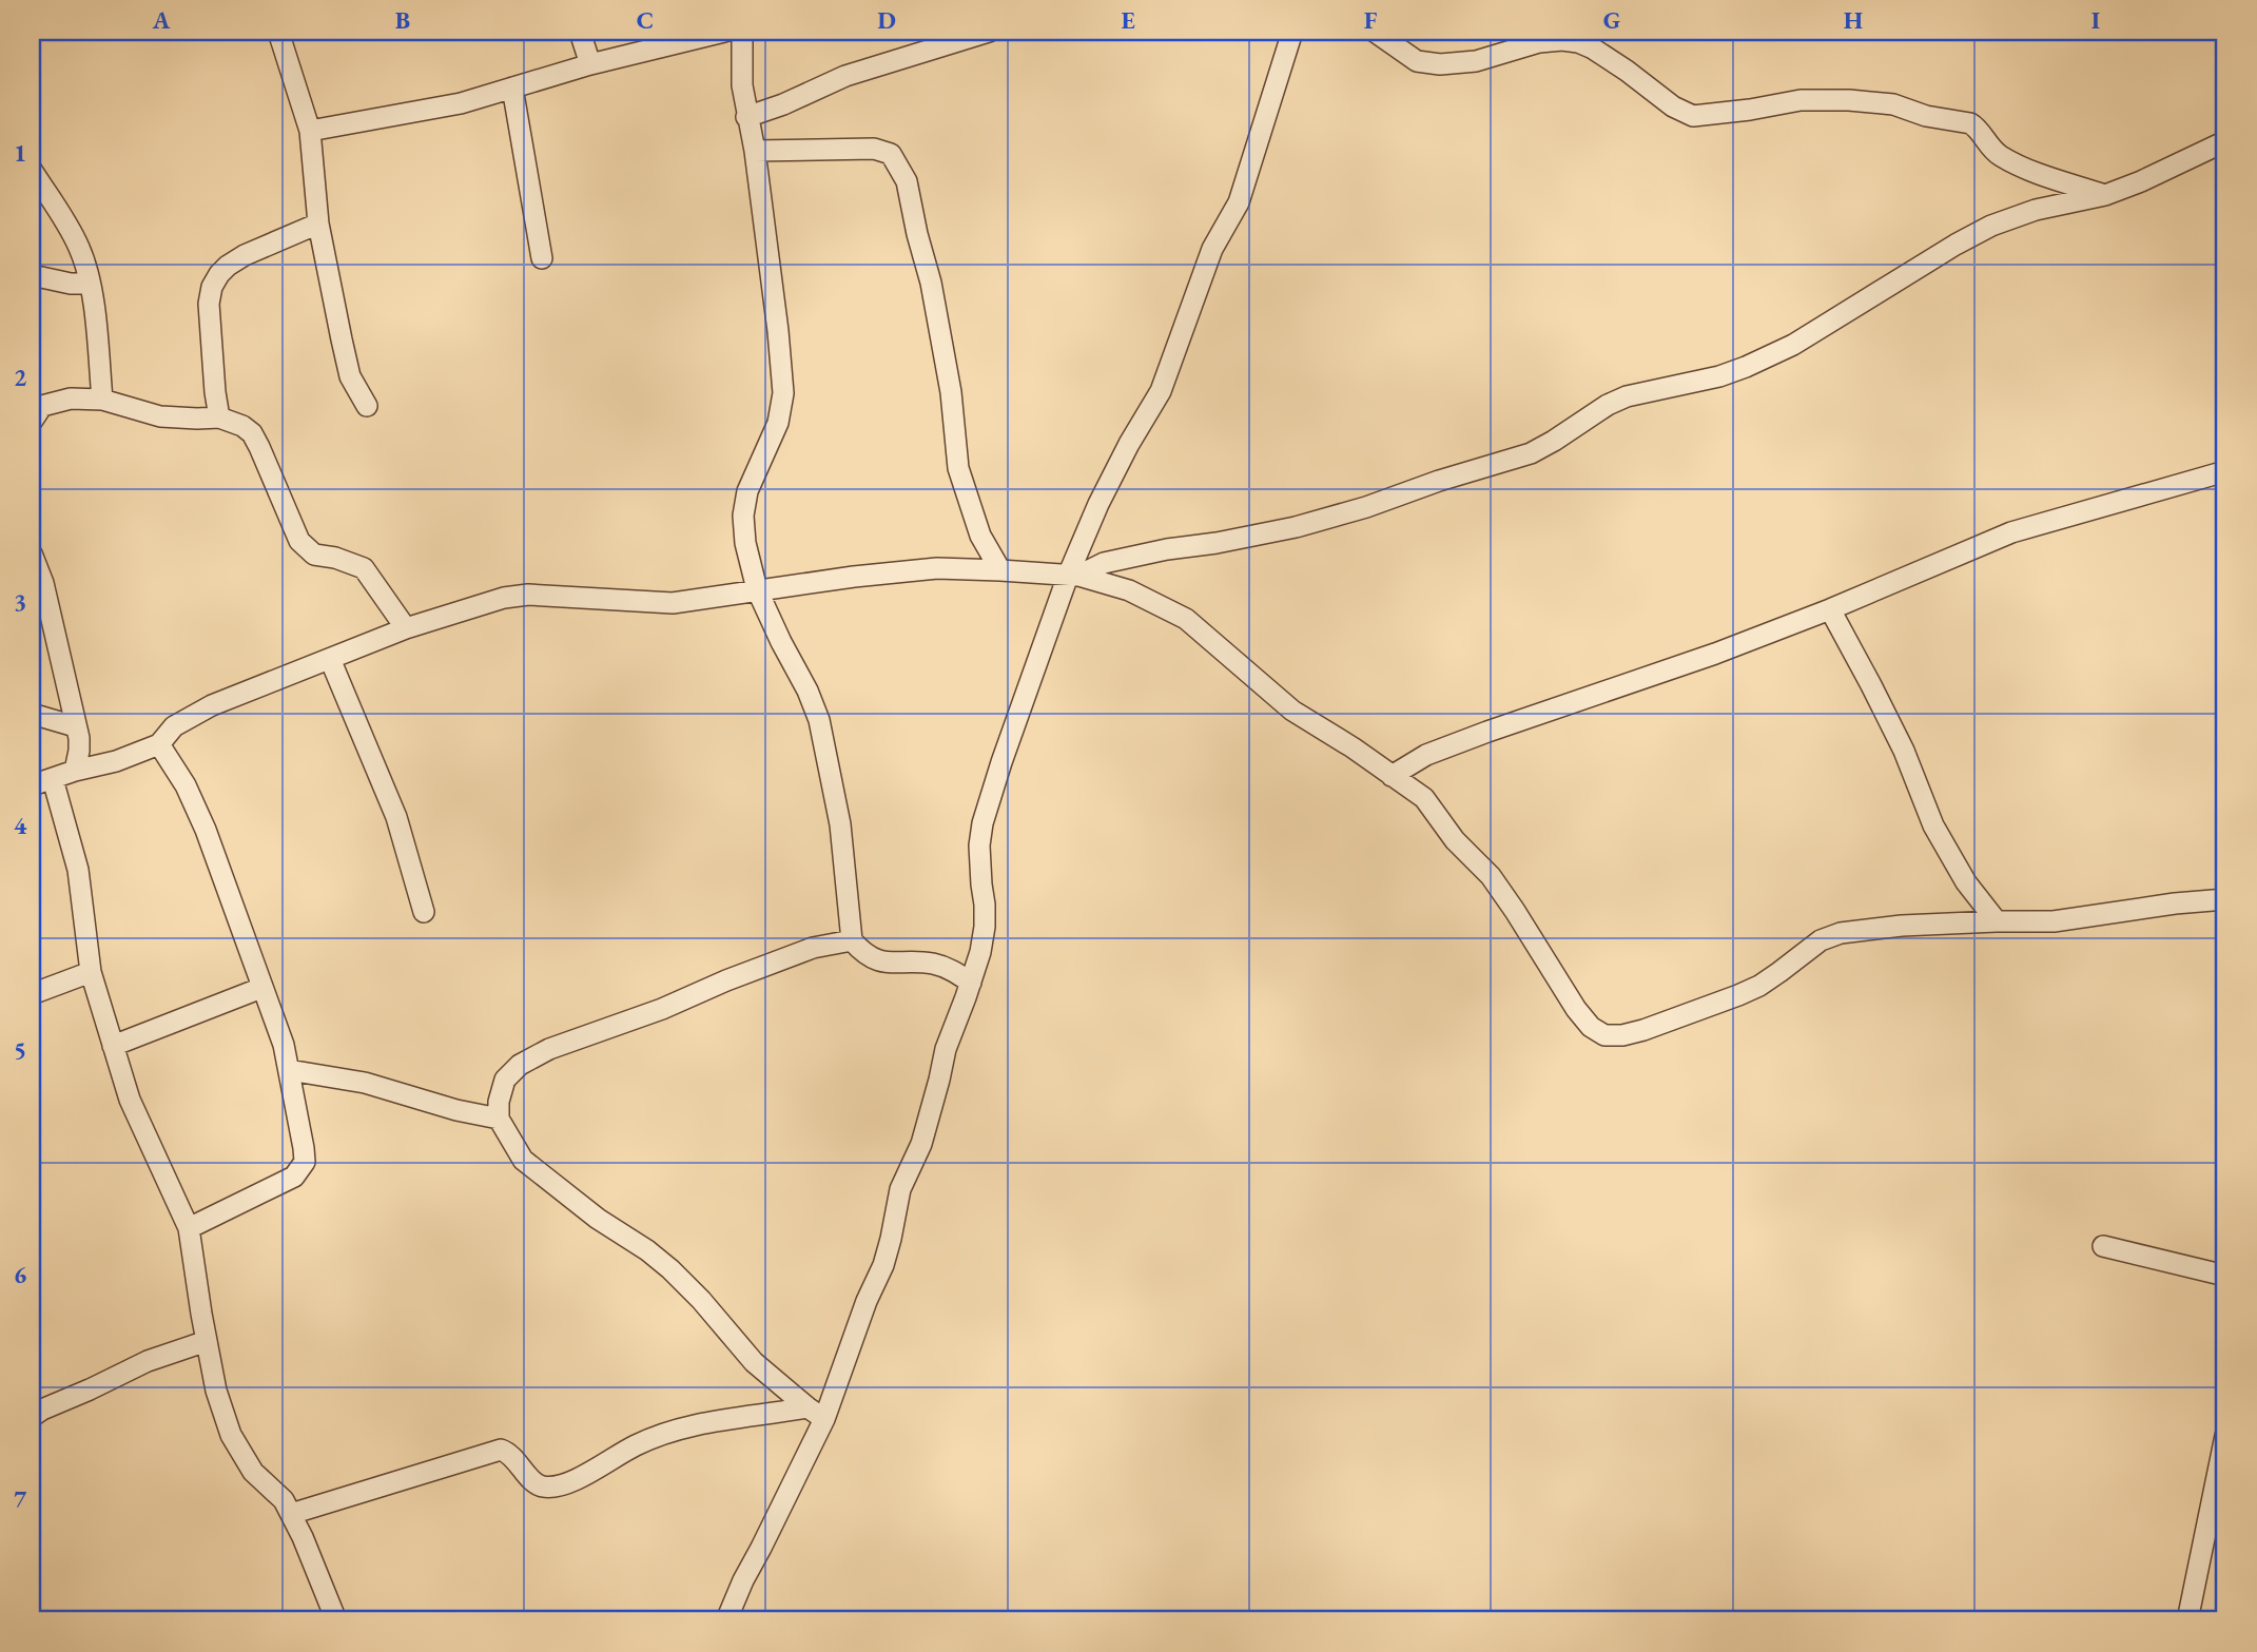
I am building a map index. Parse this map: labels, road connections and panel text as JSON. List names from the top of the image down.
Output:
{
  "grid": {
    "columns": [
      "A",
      "B",
      "C",
      "D",
      "E",
      "F",
      "G",
      "H",
      "I"
    ],
    "rows": [
      "1",
      "2",
      "3",
      "4",
      "5",
      "6",
      "7"
    ]
  }
}
